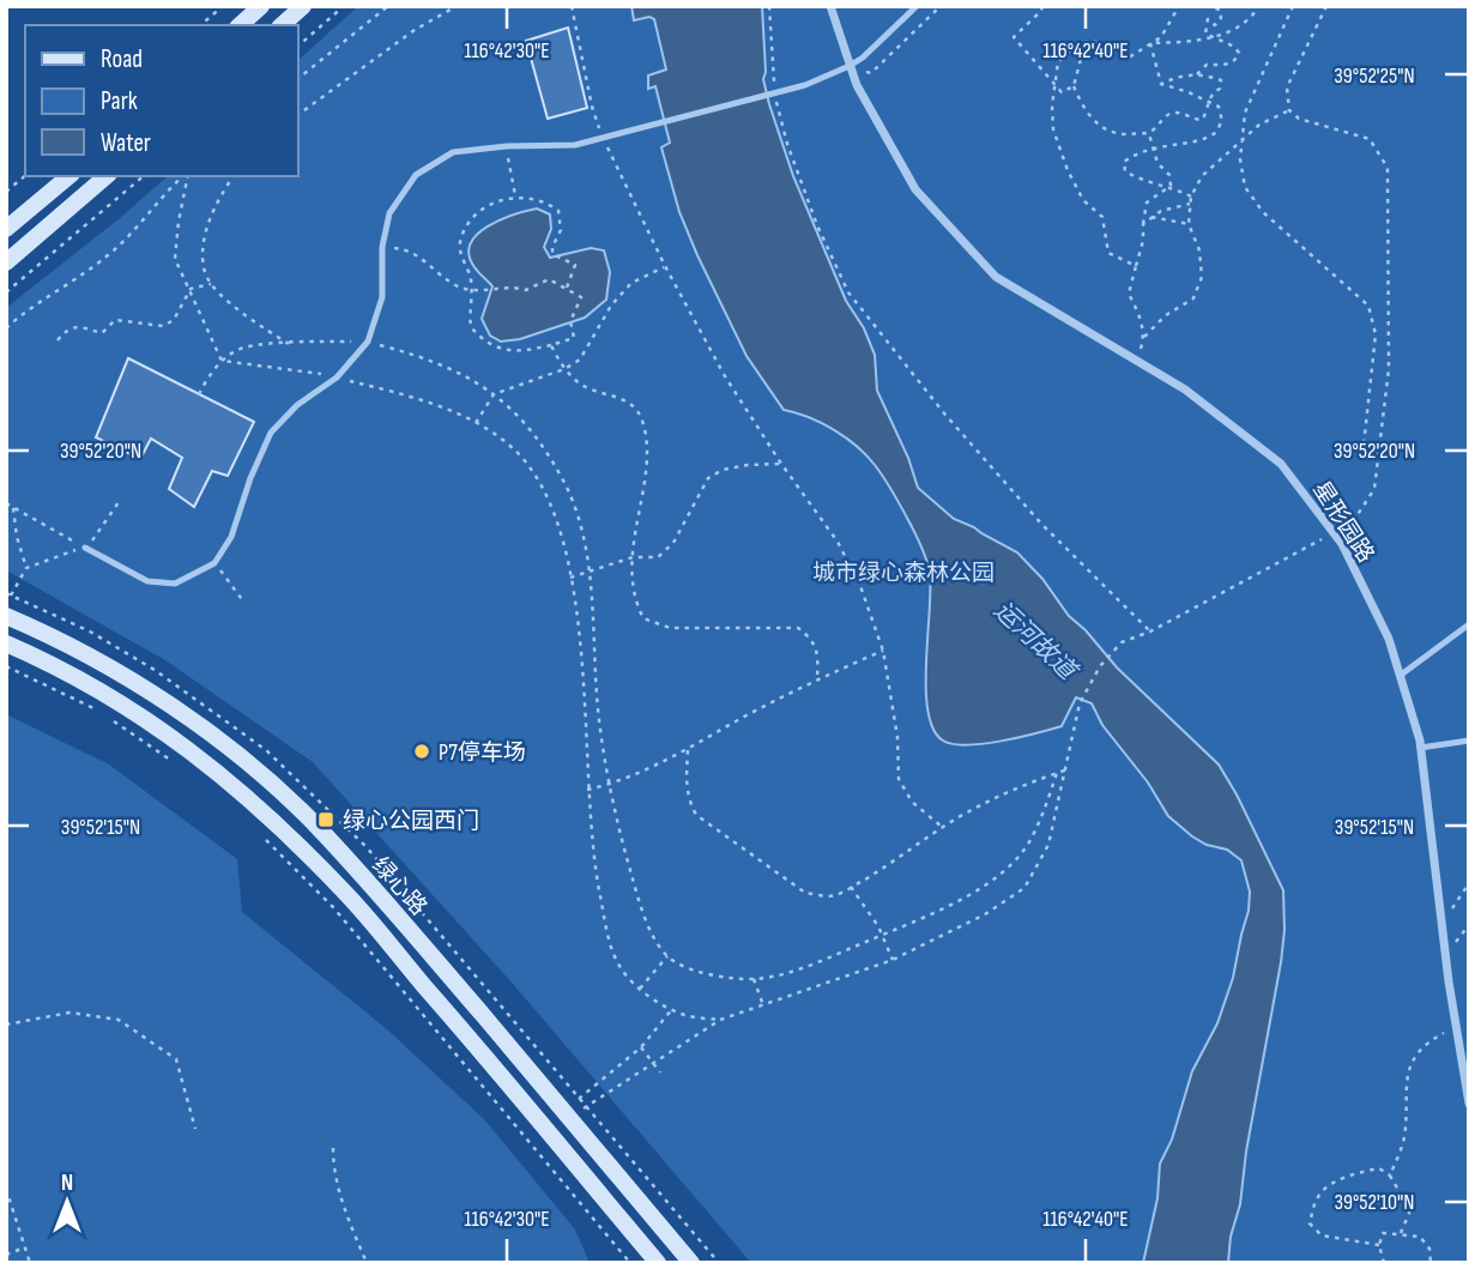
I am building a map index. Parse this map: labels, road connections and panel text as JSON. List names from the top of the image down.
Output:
{
  "streets": {
    "main road": ["绿心路"],
    "street": ["星形园路"]
  },
  "water": ["运河故道"],
  "parks": ["城市绿心森林公园"],
  "places": {
    "other": ["P7停车场"],
    "transit": ["绿心公园西门"]
  },
  "legend": ["Road", "Park", "Water"],
  "north": "top",
  "coordinates": [
    "116°42'30\"E",
    "116°42'40\"E",
    "39°52'25\"N",
    "39°52'20\"N",
    "39°52'15\"N",
    "39°52'10\"N"
  ]
}
